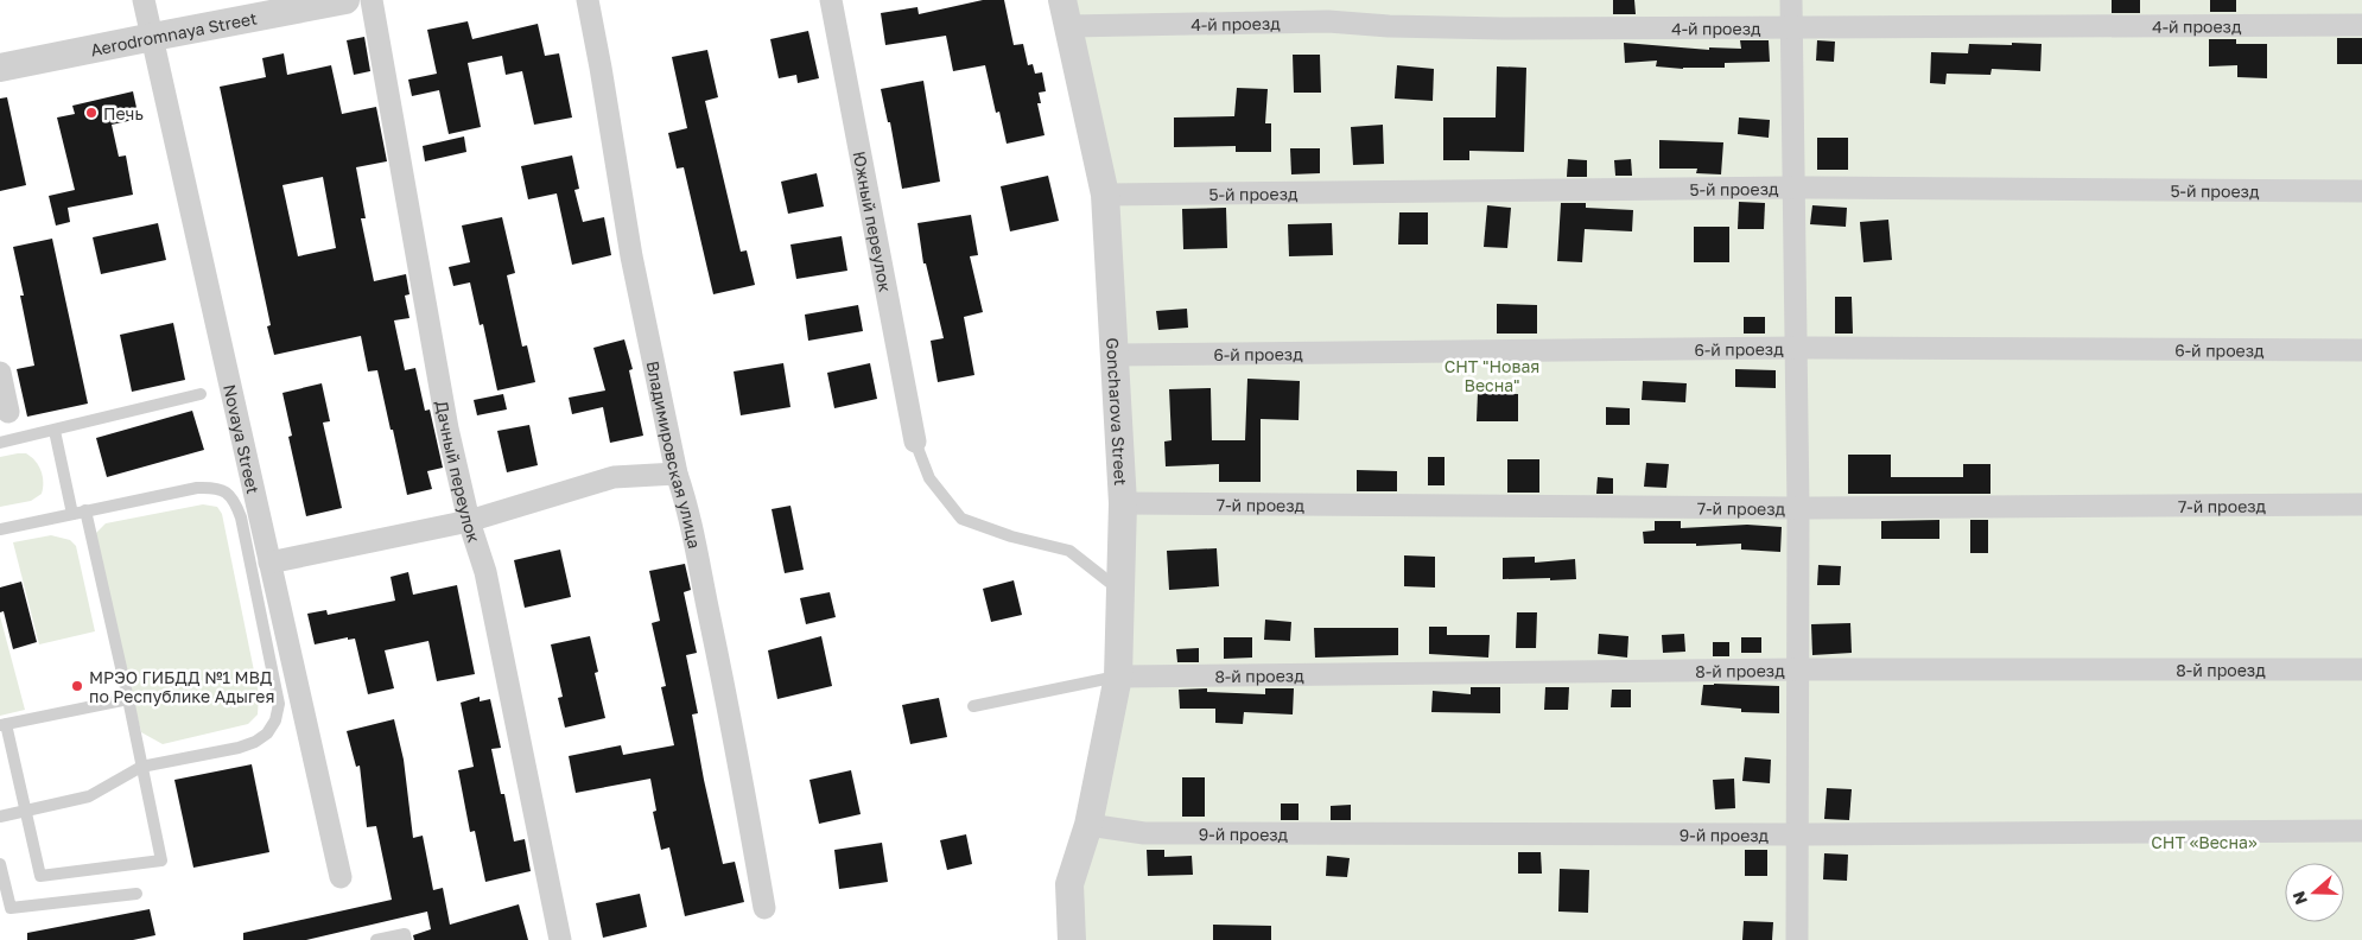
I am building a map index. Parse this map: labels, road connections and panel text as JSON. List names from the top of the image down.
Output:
{
  "streets": {
    "street": [
      "4-й проезд",
      "Aerodromnaya Street",
      "5-й проезд",
      "Южный переулок",
      "6-й проезд",
      "Goncharova Street",
      "Novaya Street",
      "Владимировская улица",
      "Дачный переулок",
      "7-й проезд",
      "8-й проезд",
      "9-й проезд"
    ]
  },
  "crossings": [
    ["4-й проезд", "Goncharova Street"],
    ["Aerodromnaya Street", "Novaya Street"],
    ["5-й проезд", "Goncharova Street"],
    ["6-й проезд", "Goncharova Street"],
    ["Goncharova Street", "7-й проезд"],
    ["Goncharova Street", "8-й проезд"],
    ["Goncharova Street", "9-й проезд"]
  ],
  "parks": ["СНТ \"Новая Весна\"", "СНТ «Весна»"],
  "places": ["Печь", "МРЭО ГИБДД №1 МВД по Республике Адыгея"],
  "north": "left"
}
